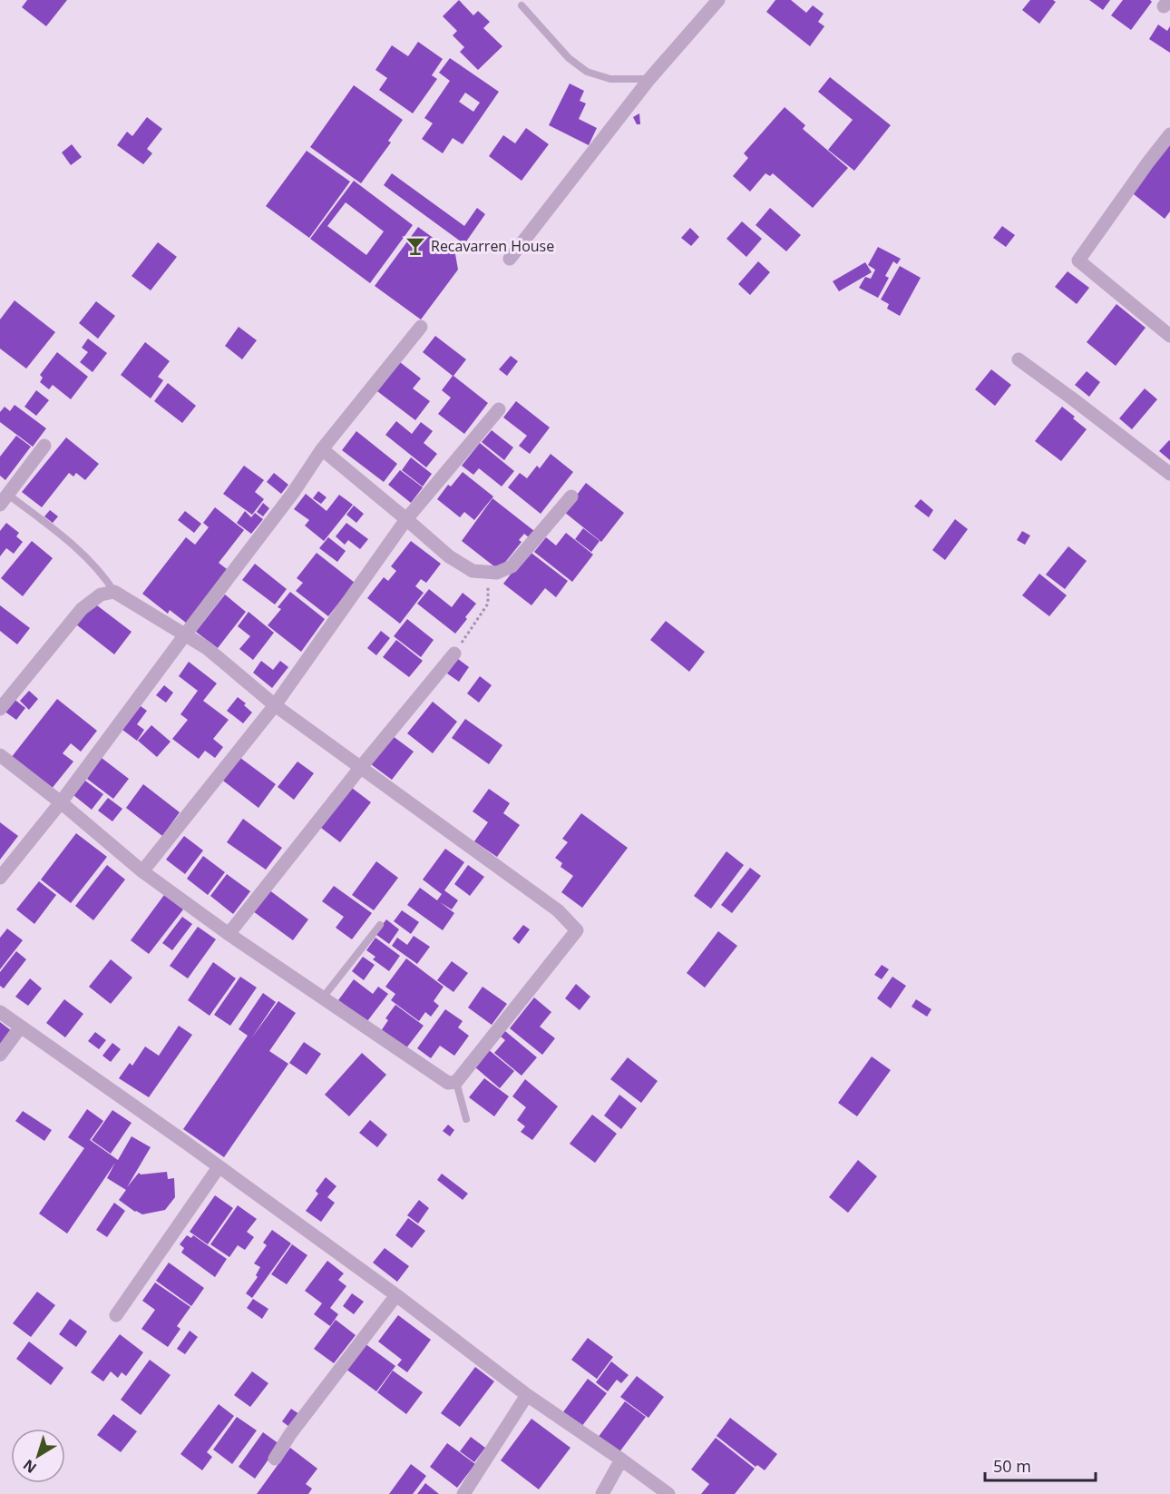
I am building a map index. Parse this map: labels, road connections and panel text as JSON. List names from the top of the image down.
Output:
{
  "places": {
    "bar": ["Recavarren House"]
  },
  "scale_bar": "50 m",
  "north": "bottom left"
}
